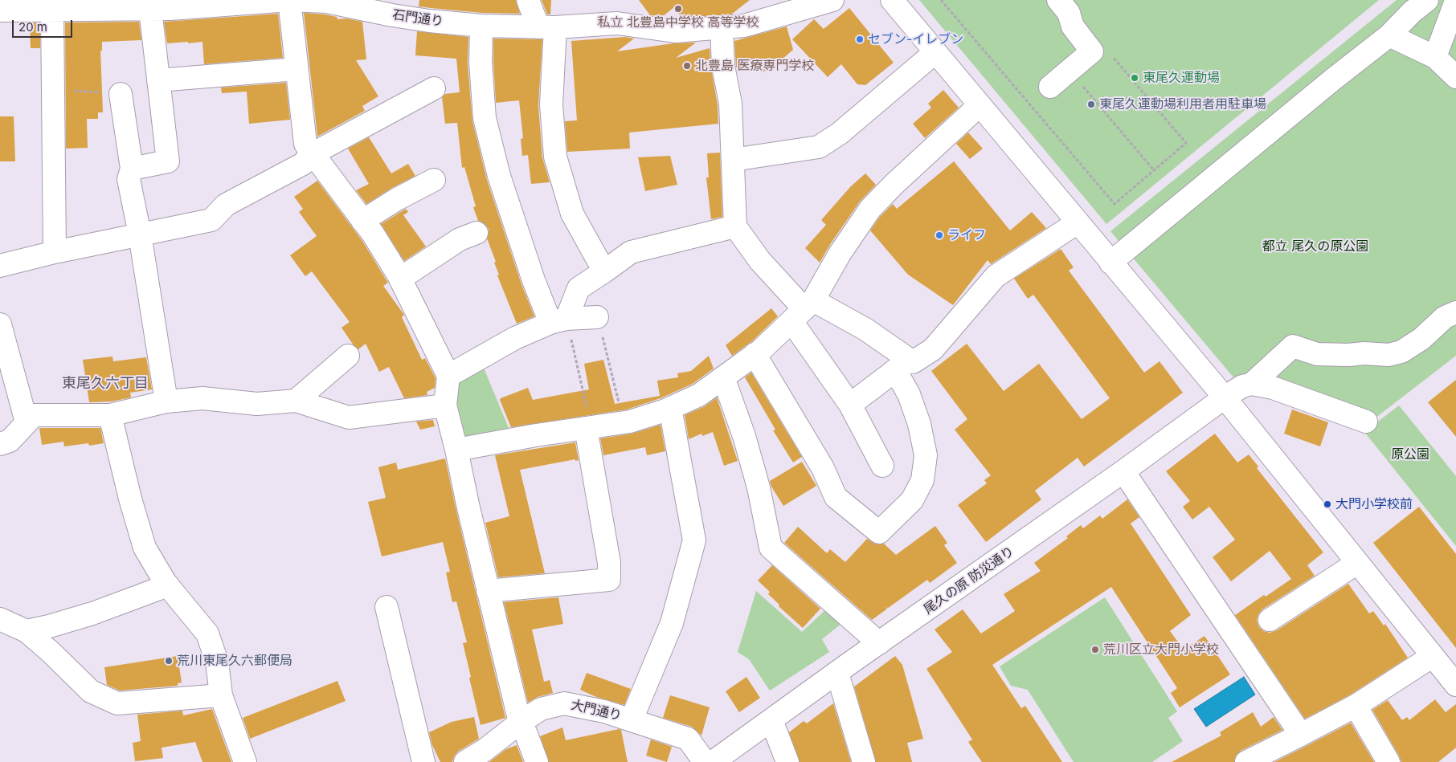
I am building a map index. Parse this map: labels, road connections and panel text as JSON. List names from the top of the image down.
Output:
{
  "streets": {
    "street": ["石門通り", "尾久の原 防災通り", "大門通り"]
  },
  "districts": ["東尾久六丁目"],
  "parks": ["都立 尾久の原公園", "原公園"],
  "places": [
    "私立 北豊島中学校 高等学校",
    "セブン-イレブン",
    "北豊島 医療専門学校",
    "東尾久運動場",
    "東尾久運動場利用者用駐車場",
    "ライフ",
    "大門小学校前",
    "荒川区立大門小学校",
    "荒川東尾久六郵便局"
  ],
  "scale_bar": "20 m"
}
